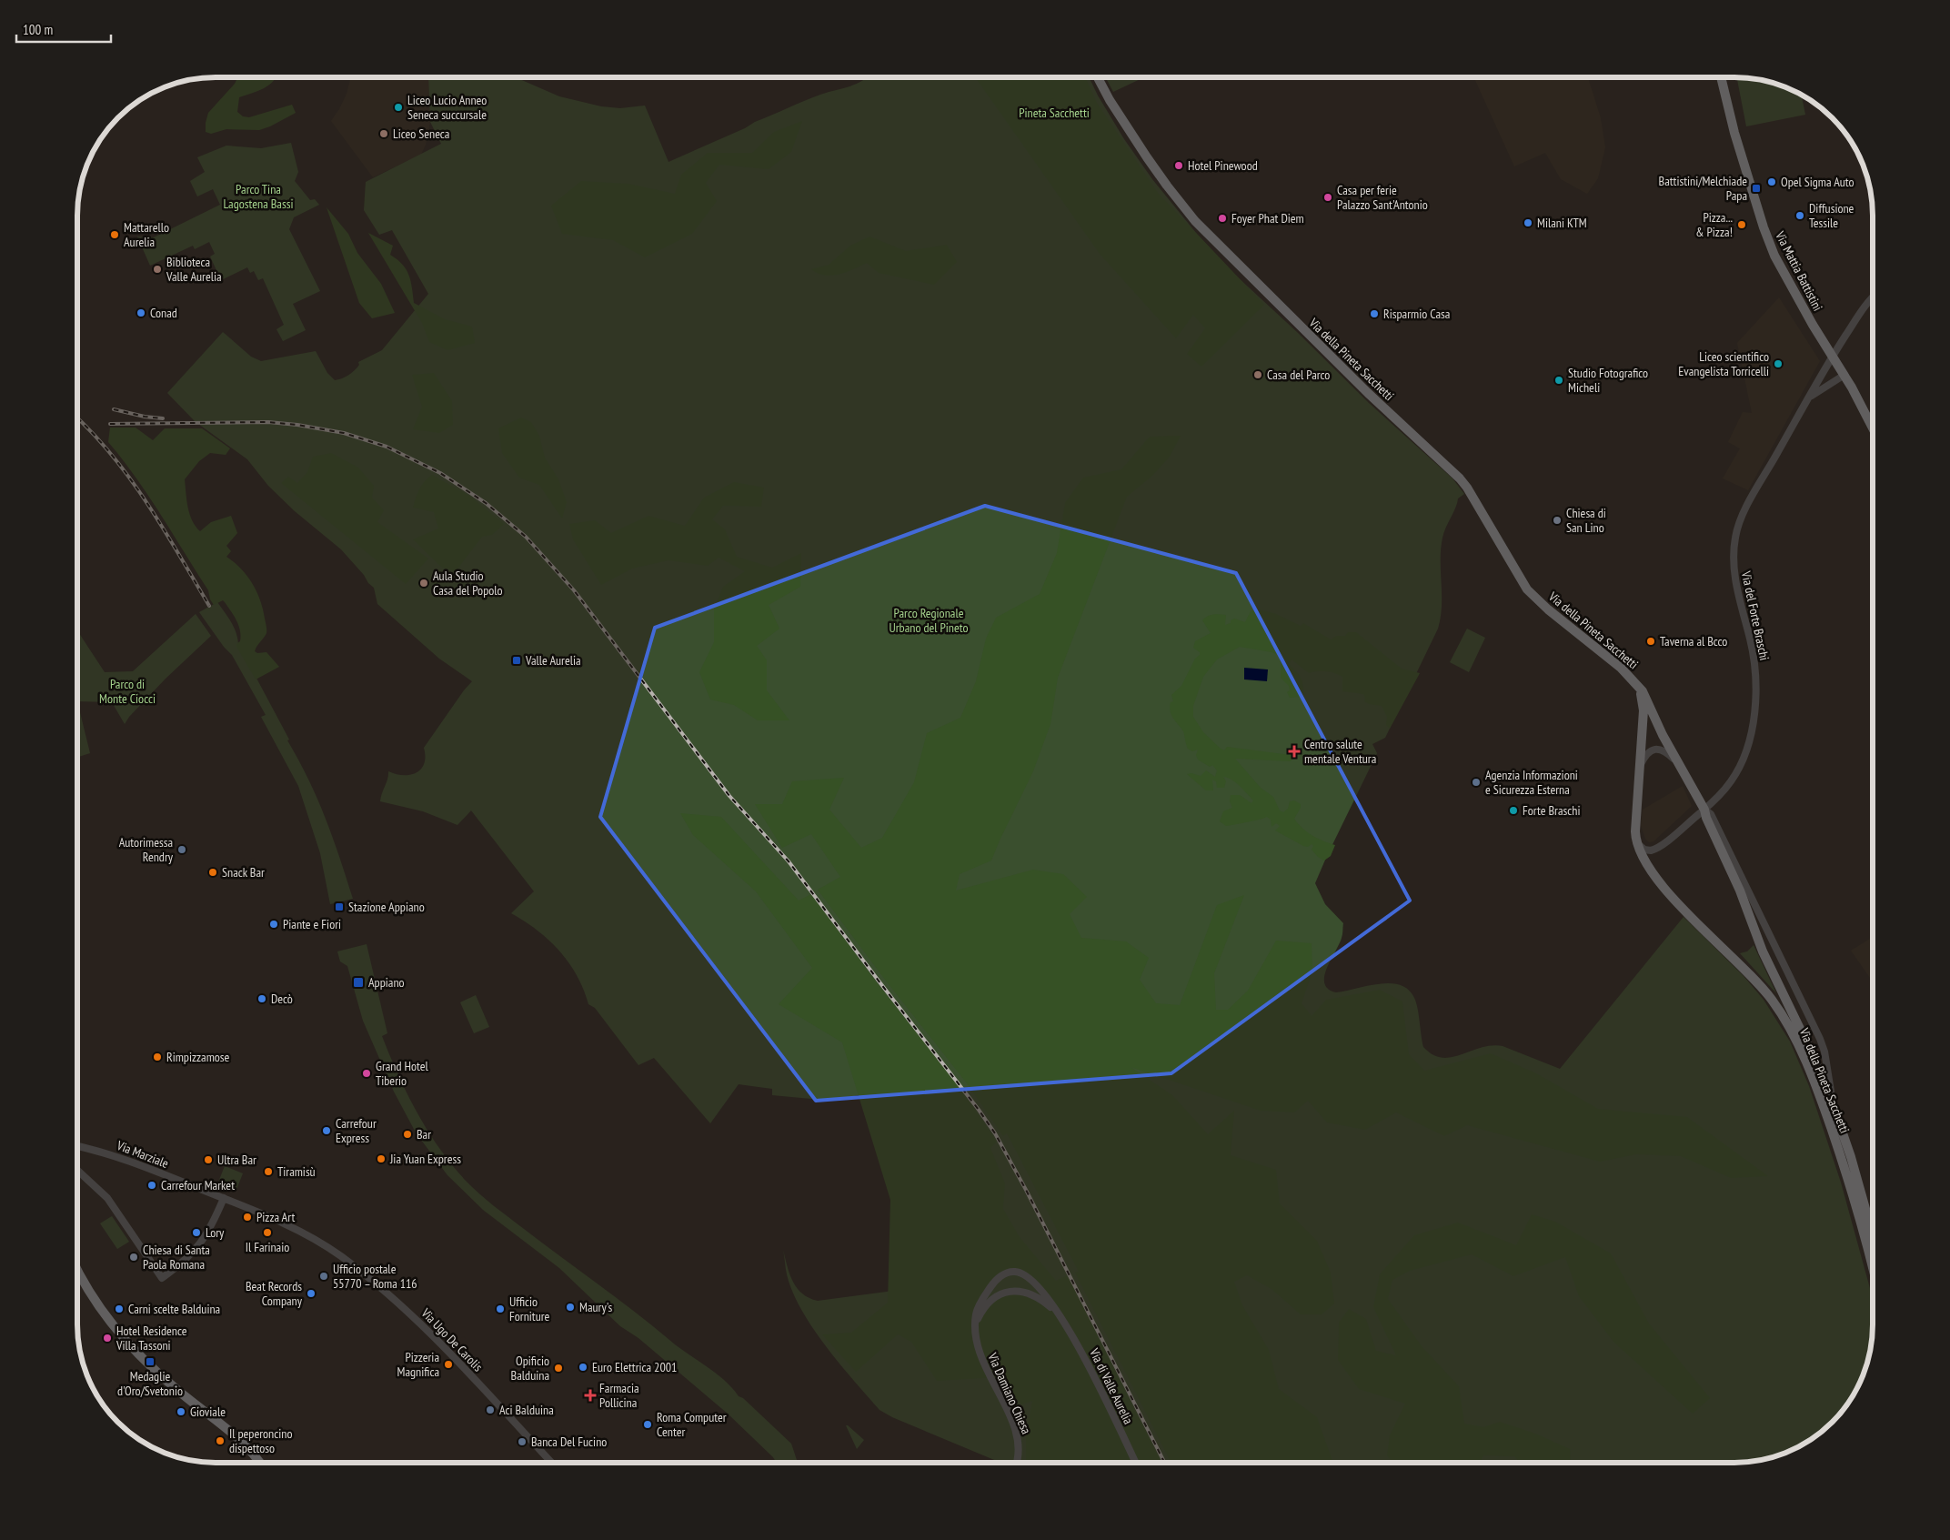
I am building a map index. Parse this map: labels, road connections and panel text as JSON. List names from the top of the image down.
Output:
{
  "streets": {
    "main road": ["Via Mattia Battistini", "Via della Pineta Sacchetti"],
    "street": [
      "Via del Forte Braschi",
      "Via Marziale",
      "Via Ugo De Carolis",
      "Via di Valle Aurelia",
      "Via Damiano Chiesa"
    ]
  },
  "crossings": [
    ["Via Mattia Battistini", "Via del Forte Braschi"],
    ["Via della Pineta Sacchetti", "Via del Forte Braschi"],
    ["Via Marziale", "Via Ugo De Carolis"],
    ["Via di Valle Aurelia", "Via Damiano Chiesa"]
  ],
  "parks": [
    "Pineta Sacchetti",
    "Parco Tina Lagostena Bassi",
    "Parco Regionale Urbano del Pineto",
    "Parco di Monte Ciocci"
  ],
  "places": {
    "other": [
      "Liceo Lucio Anneo Seneca succursale",
      "Liceo Seneca",
      "Hotel Pinewood",
      "Opel Sigma Auto",
      "Casa per ferie Palazzo Sant'Antonio",
      "Diffusione Tessile",
      "Foyer Phat Diem",
      "Milani KTM",
      "Pizza... & Pizza!",
      "Mattarello Aurelia",
      "Biblioteca Valle Aurelia",
      "Conad",
      "Risparmio Casa",
      "Liceo scientifico Evangelista Torricelli",
      "Casa del Parco",
      "Studio Fotografico Micheli",
      "Chiesa di San Lino",
      "Aula Studio Casa del Popolo",
      "Taverna al Bcco",
      "Agenzia Informazioni e Sicurezza Esterna",
      "Forte Braschi",
      "Autorimessa Rendry",
      "Snack Bar",
      "Piante e Fiori",
      "Decò",
      "Rimpizzamose",
      "Grand Hotel Tiberio",
      "Carrefour Express",
      "Bar",
      "Jia Yuan Express",
      "Ultra Bar",
      "Tiramisù",
      "Carrefour Market",
      "Pizza Art",
      "Lory",
      "Il Farinaio",
      "Chiesa di Santa Paola Romana",
      "Ufficio postale 55770 – Roma 116",
      "Beat Records Company",
      "Maury's",
      "Carni scelte Balduina",
      "Ufficio Forniture",
      "Hotel Residence Villa Tassoni",
      "Pizzeria Magnifica",
      "Euro Elettrica 2001",
      "Opificio Balduina",
      "Aci Balduina",
      "Gioviale",
      "Roma Computer Center",
      "Il peperoncino dispettoso",
      "Banca Del Fucino"
    ],
    "transit": [
      "Battistini/Melchiade Papa",
      "Valle Aurelia",
      "Stazione Appiano",
      "Appiano",
      "Medaglie d'Oro/Svetonio"
    ],
    "health": ["Centro salute mentale Ventura", "Farmacia Pollicina"]
  },
  "scale_bar": "100 m"
}
